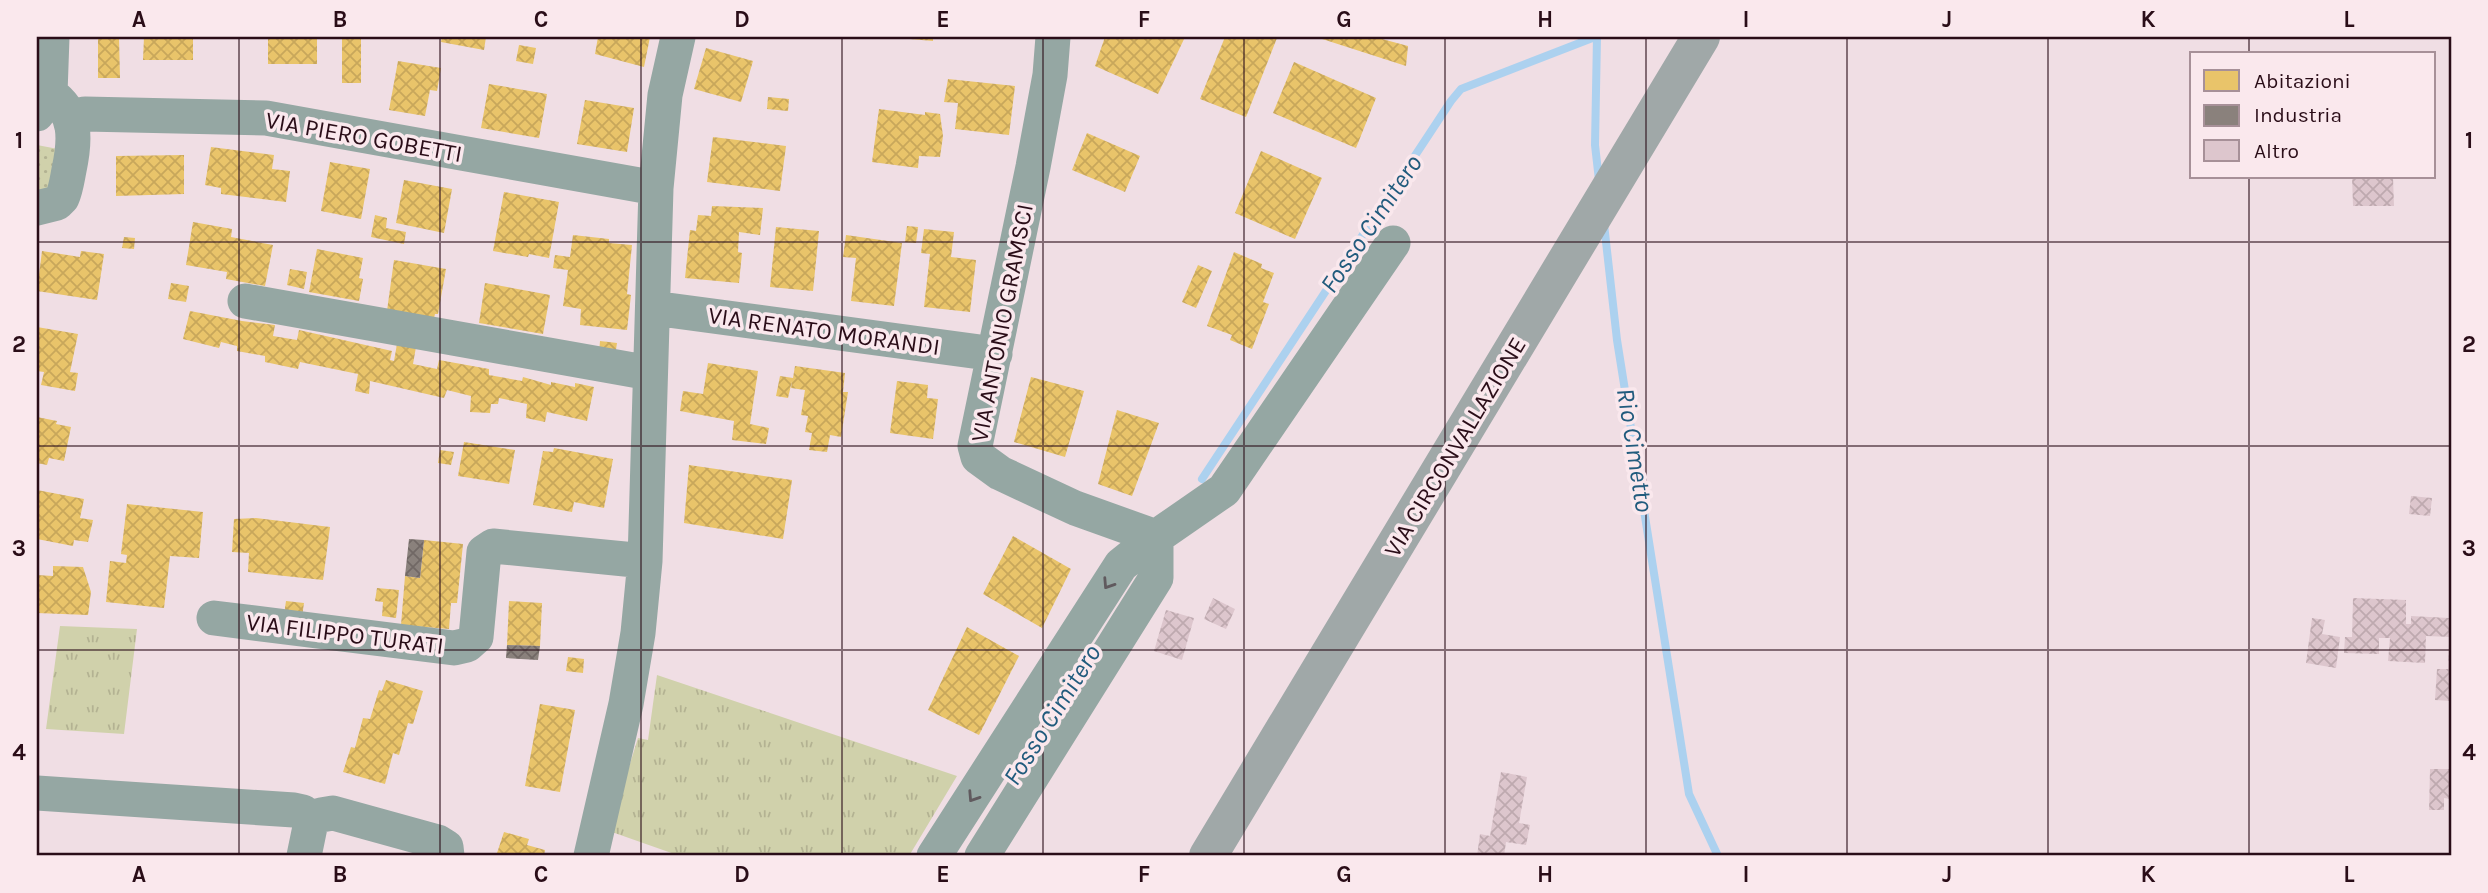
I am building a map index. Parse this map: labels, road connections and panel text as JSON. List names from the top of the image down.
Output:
{
  "streets": {
    "main road": ["VIA CIRCONVALLAZIONE"],
    "street": [
      "VIA PIERO GOBETTI",
      "VIA ANTONIO GRAMSCI",
      "VIA RENATO MORANDI",
      "VIA FILIPPO TURATI"
    ]
  },
  "crossings": [
    ["VIA ANTONIO GRAMSCI", "VIA RENATO MORANDI"]
  ],
  "water": ["Fosso Cimitero", "Rio Cimetto"],
  "legend": ["Abitazioni", "Industria", "Altro"],
  "grid": {
    "columns": [
      "A",
      "B",
      "C",
      "D",
      "E",
      "F",
      "G",
      "H",
      "I",
      "J",
      "K",
      "L"
    ],
    "rows": [
      "1",
      "2",
      "3",
      "4"
    ]
  }
}
